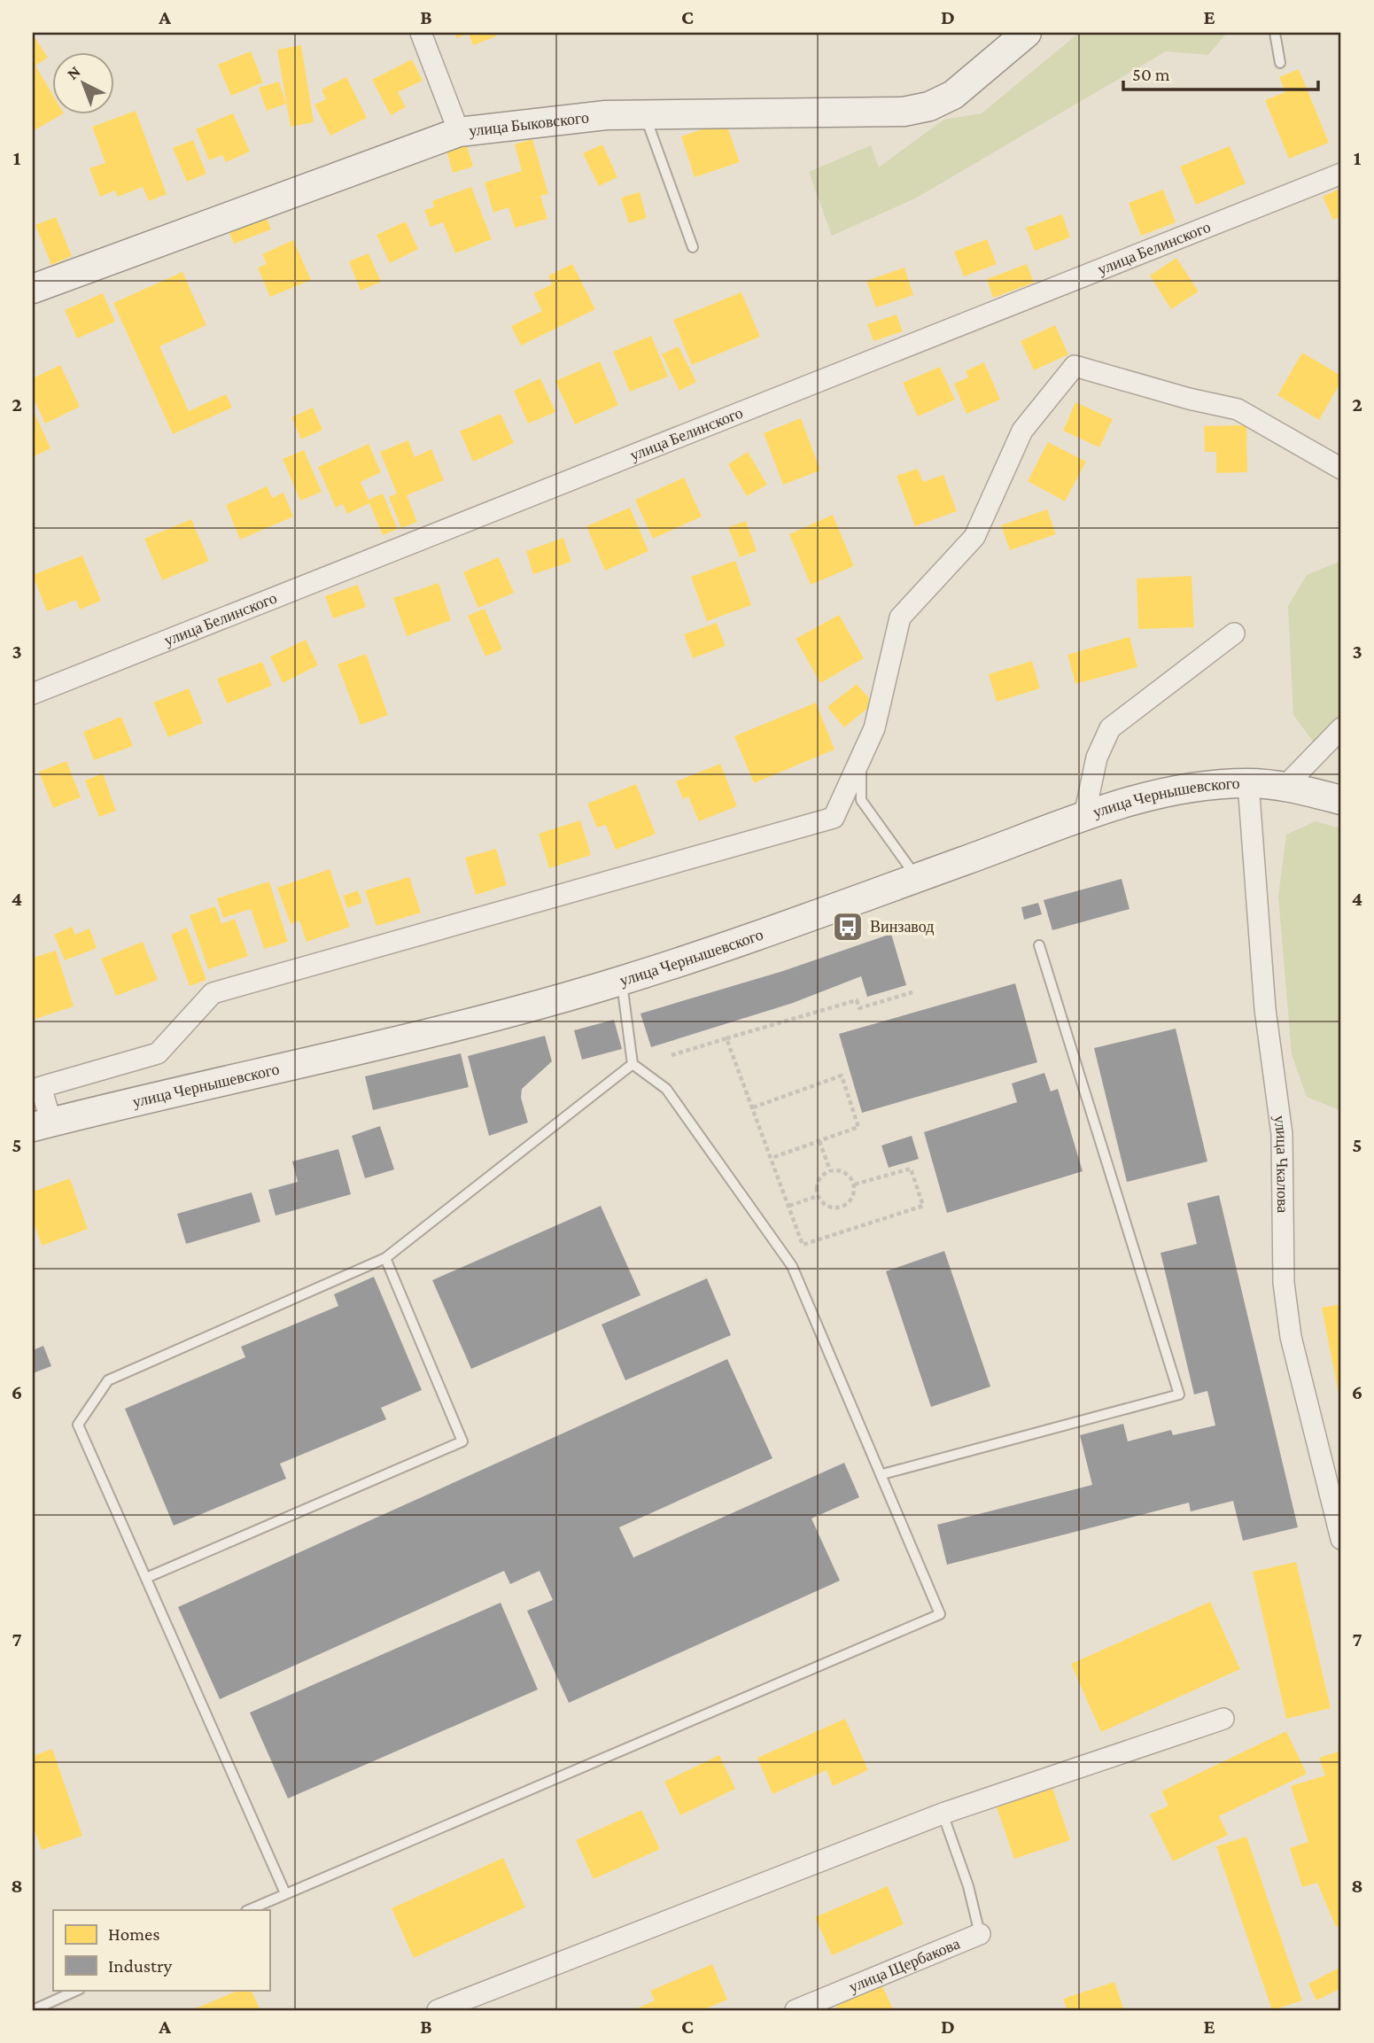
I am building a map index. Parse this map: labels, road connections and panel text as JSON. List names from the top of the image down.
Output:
{
  "streets": {
    "main road": ["улица Быковского", "улица Чернышевского"],
    "street": ["улица Белинского", "улица Чкалова", "улица Щербакова"]
  },
  "crossings": [
    ["улица Чернышевского", "улица Чкалова"]
  ],
  "places": {
    "bus stop": ["Винзавод"]
  },
  "legend": ["Homes", "Industry"],
  "scale_bar": "50 m",
  "north": "top left",
  "grid": {
    "columns": [
      "A",
      "B",
      "C",
      "D",
      "E"
    ],
    "rows": [
      "1",
      "2",
      "3",
      "4",
      "5",
      "6",
      "7",
      "8"
    ]
  }
}
